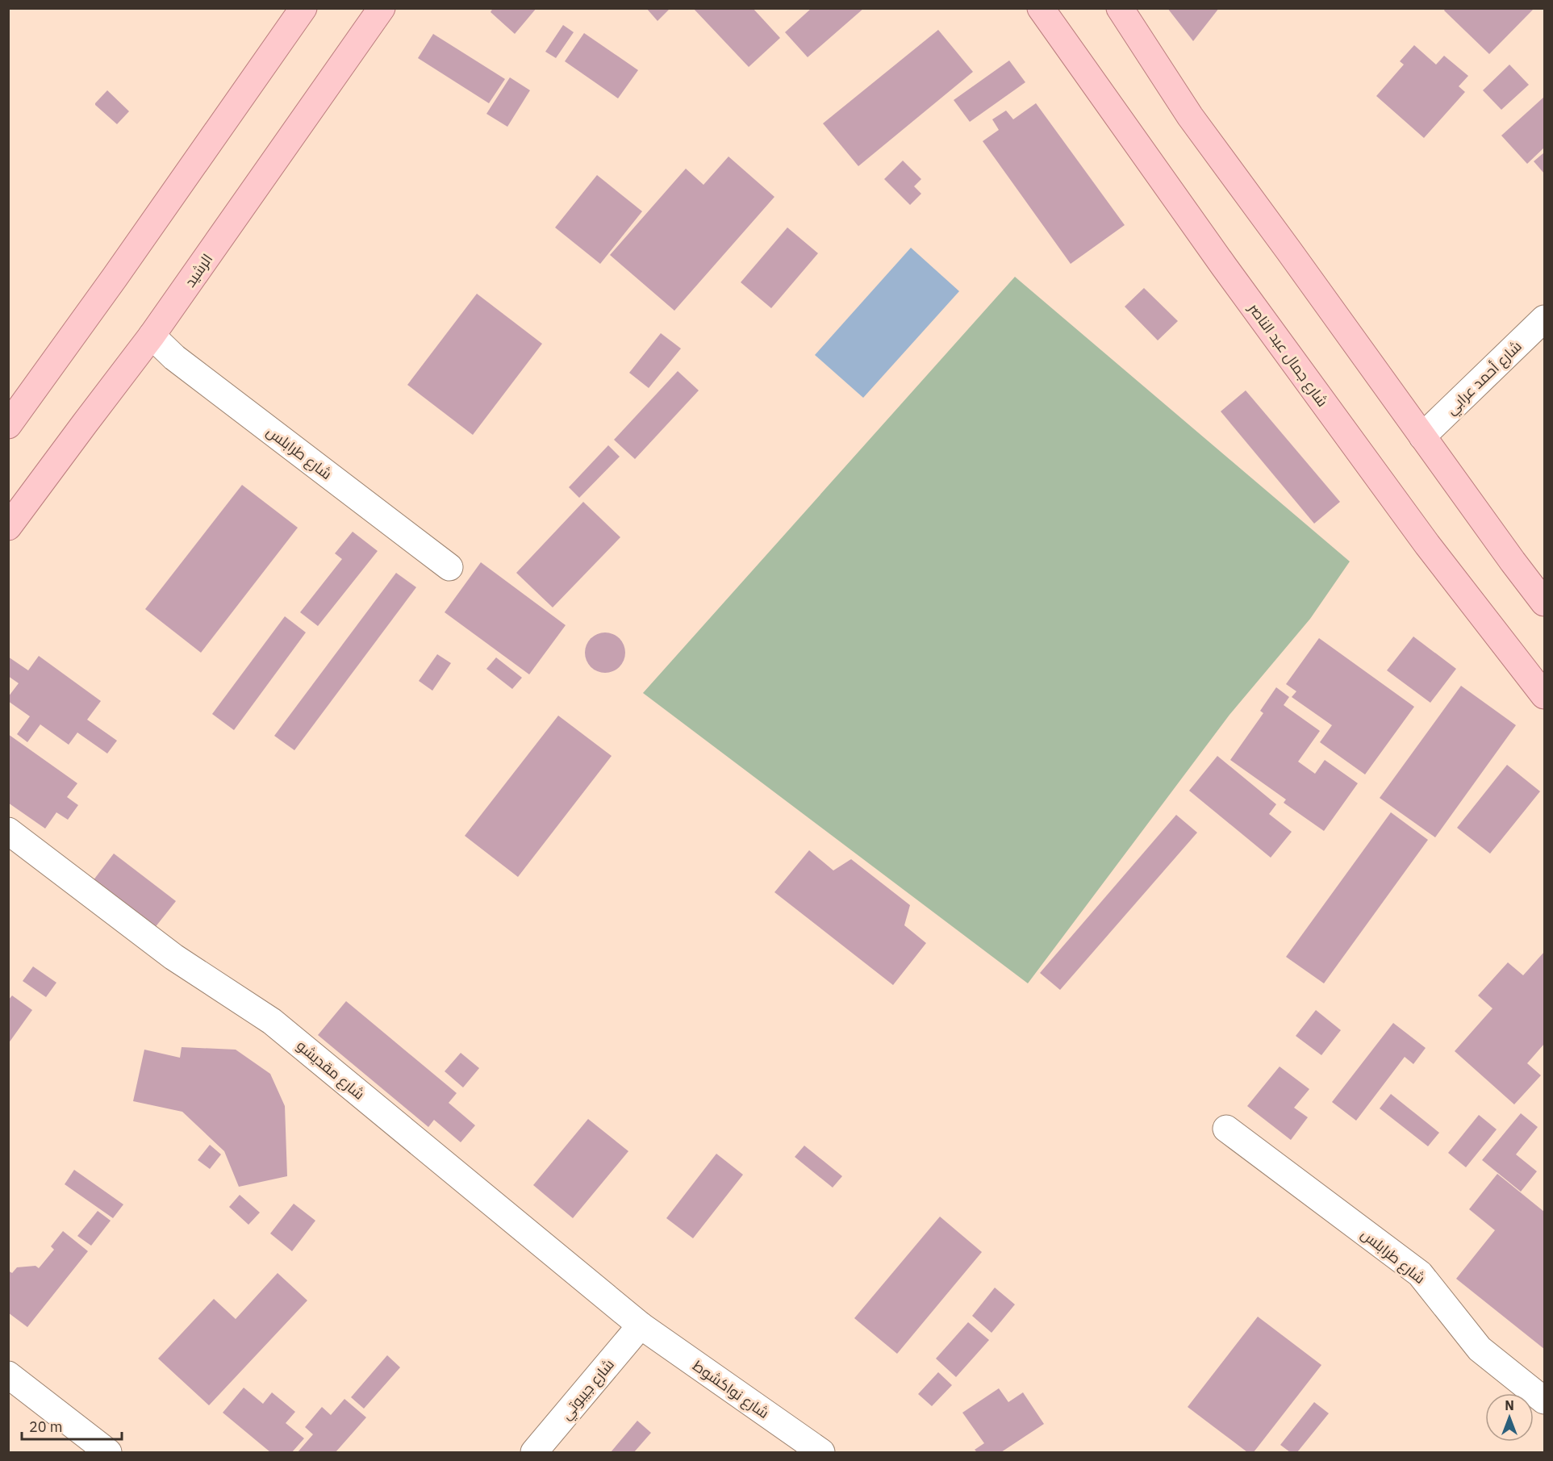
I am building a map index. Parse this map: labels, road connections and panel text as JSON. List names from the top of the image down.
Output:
{
  "streets": {
    "main road": ["الرشيد", "شارع جمال عبد الناصر"],
    "street": [
      "شارع أحمد عرابي",
      "شارع طرابلس",
      "شارع مقديشو",
      "شارع جيبوتي",
      "شارع نواكشوط"
    ]
  },
  "crossings": [
    ["الرشيد", "شارع طرابلس"],
    ["شارع مقديشو", "شارع جيبوتي"],
    ["شارع مقديشو", "شارع نواكشوط"],
    ["شارع جيبوتي", "شارع نواكشوط"]
  ],
  "scale_bar": "20 m",
  "north": "top"
}
